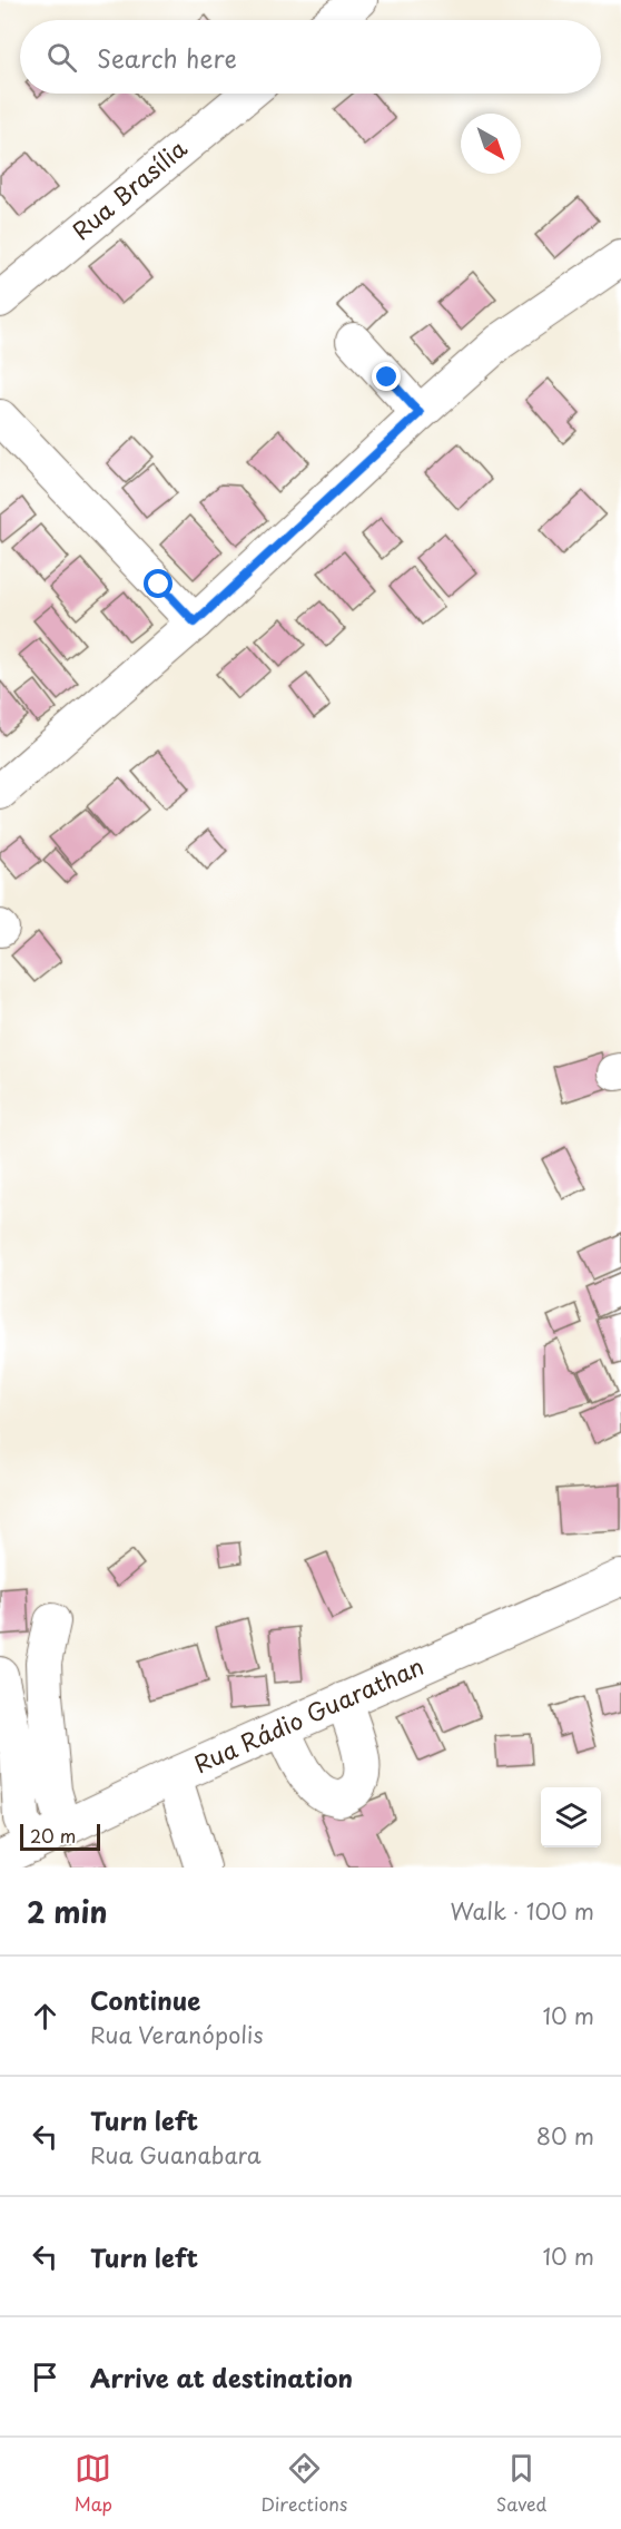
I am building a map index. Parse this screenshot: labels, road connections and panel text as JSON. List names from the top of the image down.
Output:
{
  "streets": {
    "street": ["Rua Brasília", "Rua Rádio Guarathan"]
  },
  "scale_bar": "20 m",
  "north": "bottom right",
  "page": {
    "search": "Search here",
    "scale": "20 m",
    "heading": ["2 min", "Walk · 100 m"],
    "list": [
      ["Continue", "Rua Veranópolis", "10 m"],
      ["Turn left", "Rua Guanabara", "80 m"],
      ["Turn left", "10 m"],
      "Arrive at destination"
    ],
    "nav": ["Map", "Directions", "Saved"]
  }
}
